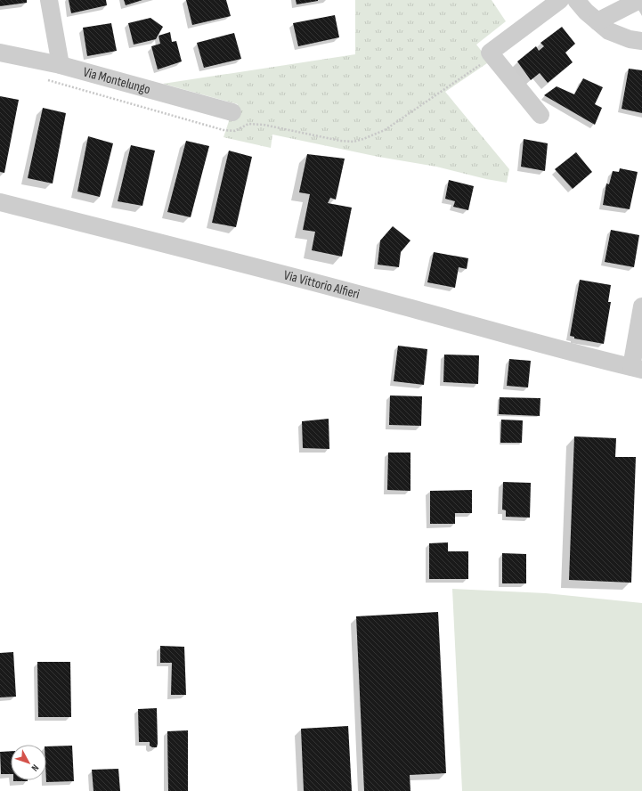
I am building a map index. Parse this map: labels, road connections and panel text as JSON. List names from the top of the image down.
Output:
{
  "streets": {
    "street": ["Via Montelungo", "Via Vittorio Alfieri"]
  },
  "north": "bottom right"
}
